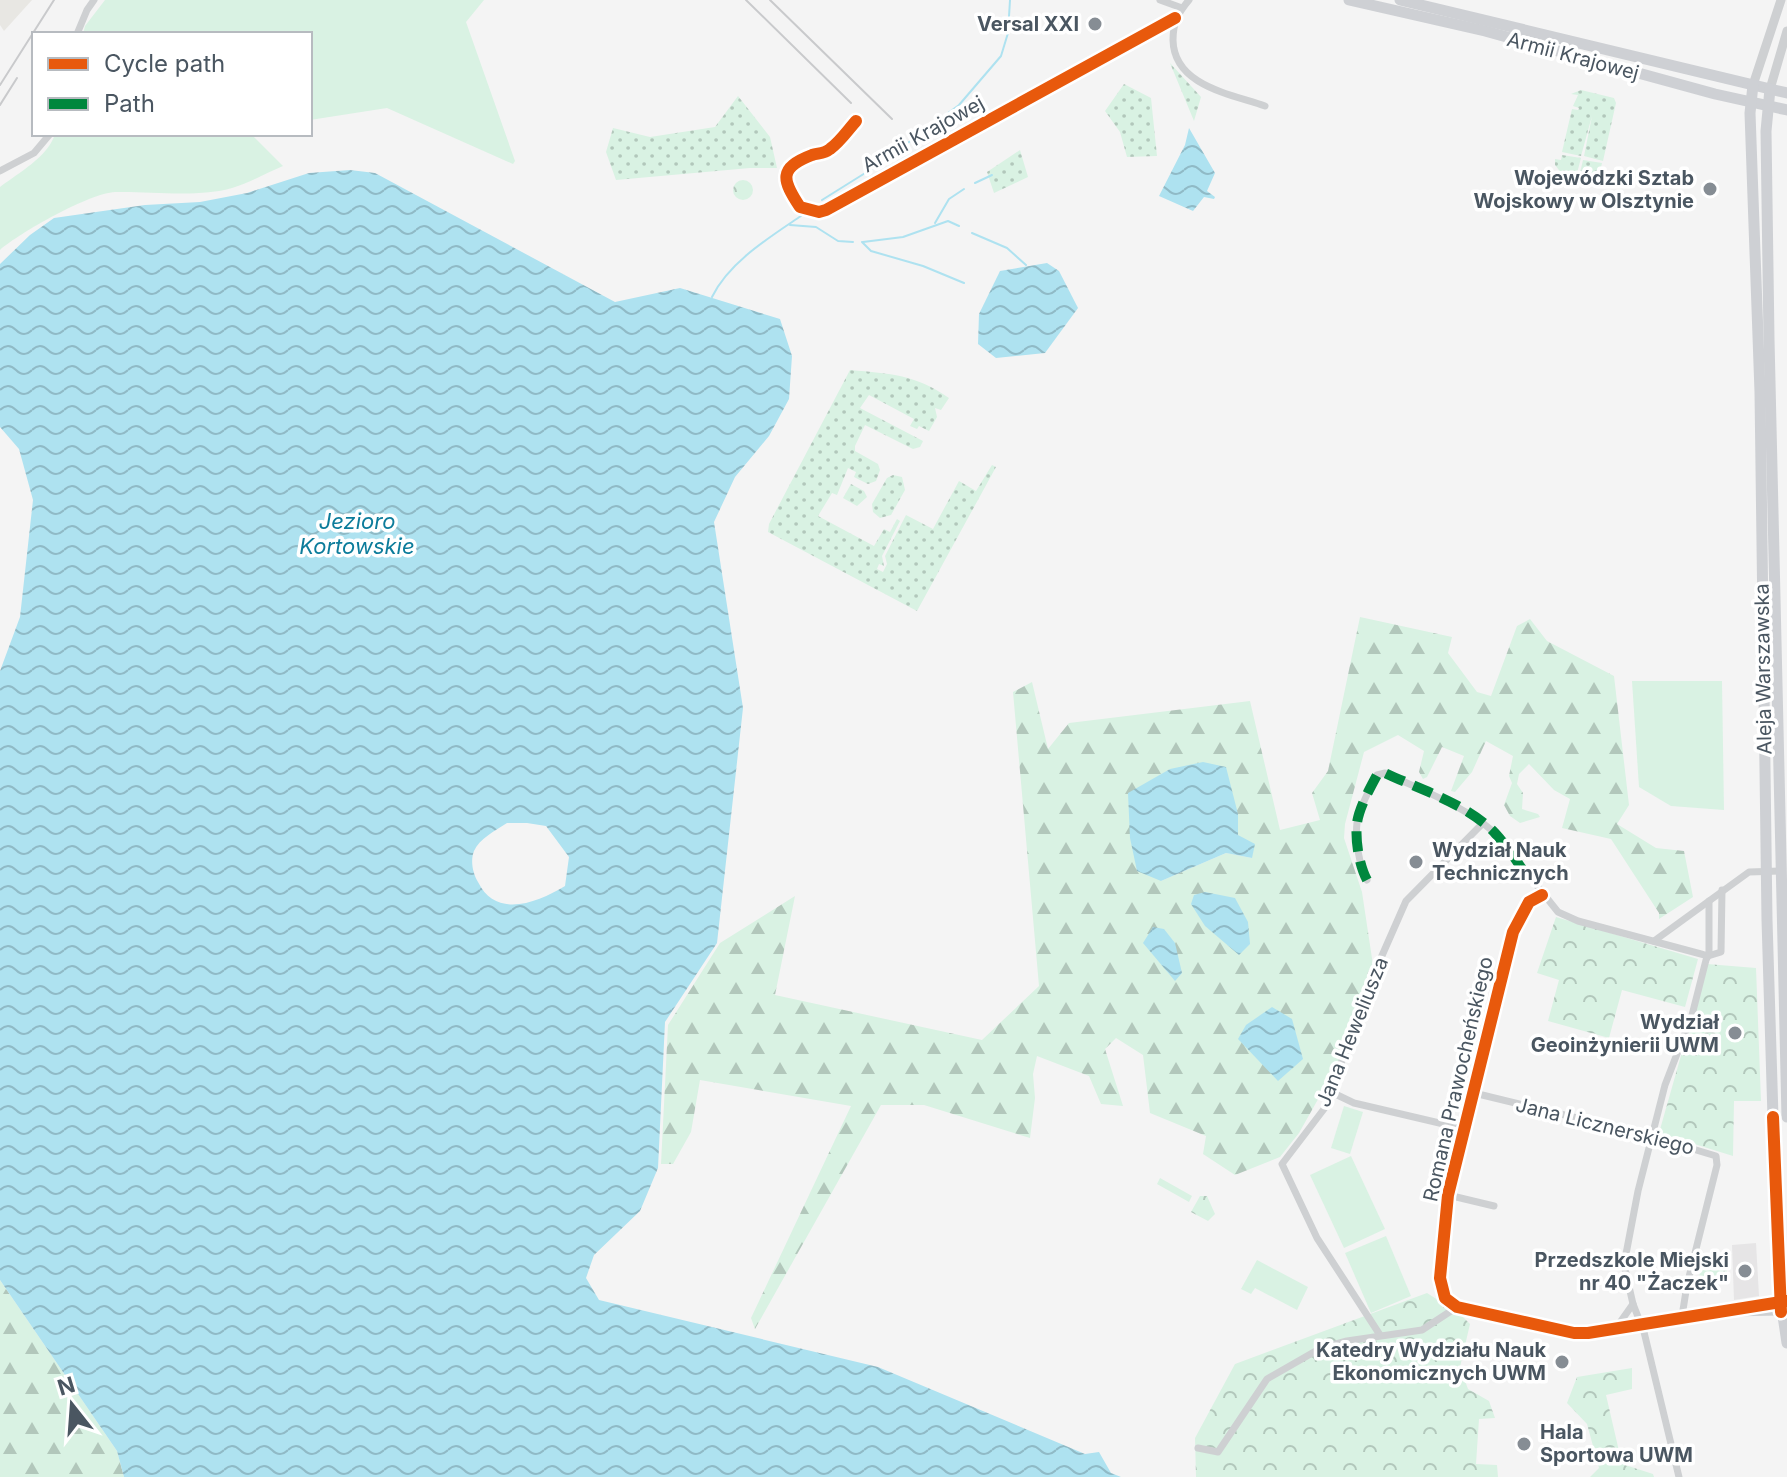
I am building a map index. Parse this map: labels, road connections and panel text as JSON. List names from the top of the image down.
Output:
{
  "streets": {
    "main road": ["Armii Krajowej", "Aleja Warszawska"],
    "street": ["Jana Heweliusza", "Romana Prawocheńskiego", "Jana Licznerskiego"]
  },
  "crossings": [
    ["Armii Krajowej", "Aleja Warszawska"],
    ["Romana Prawocheńskiego", "Jana Licznerskiego"]
  ],
  "water": ["Jezioro Kortowskie"],
  "places": [
    "Versal XXI",
    "Wojewódzki Sztab Wojskowy w Olsztynie",
    "Wydział Nauk Technicznych",
    "Wydział Geoinżynierii UWM",
    "Przedszkole Miejski nr 40 \"Żaczek\"",
    "Katedry Wydziału Nauk Ekonomicznych UWM",
    "Hala Sportowa UWM"
  ],
  "legend": ["Cycle path", "Path"],
  "north": "top"
}
